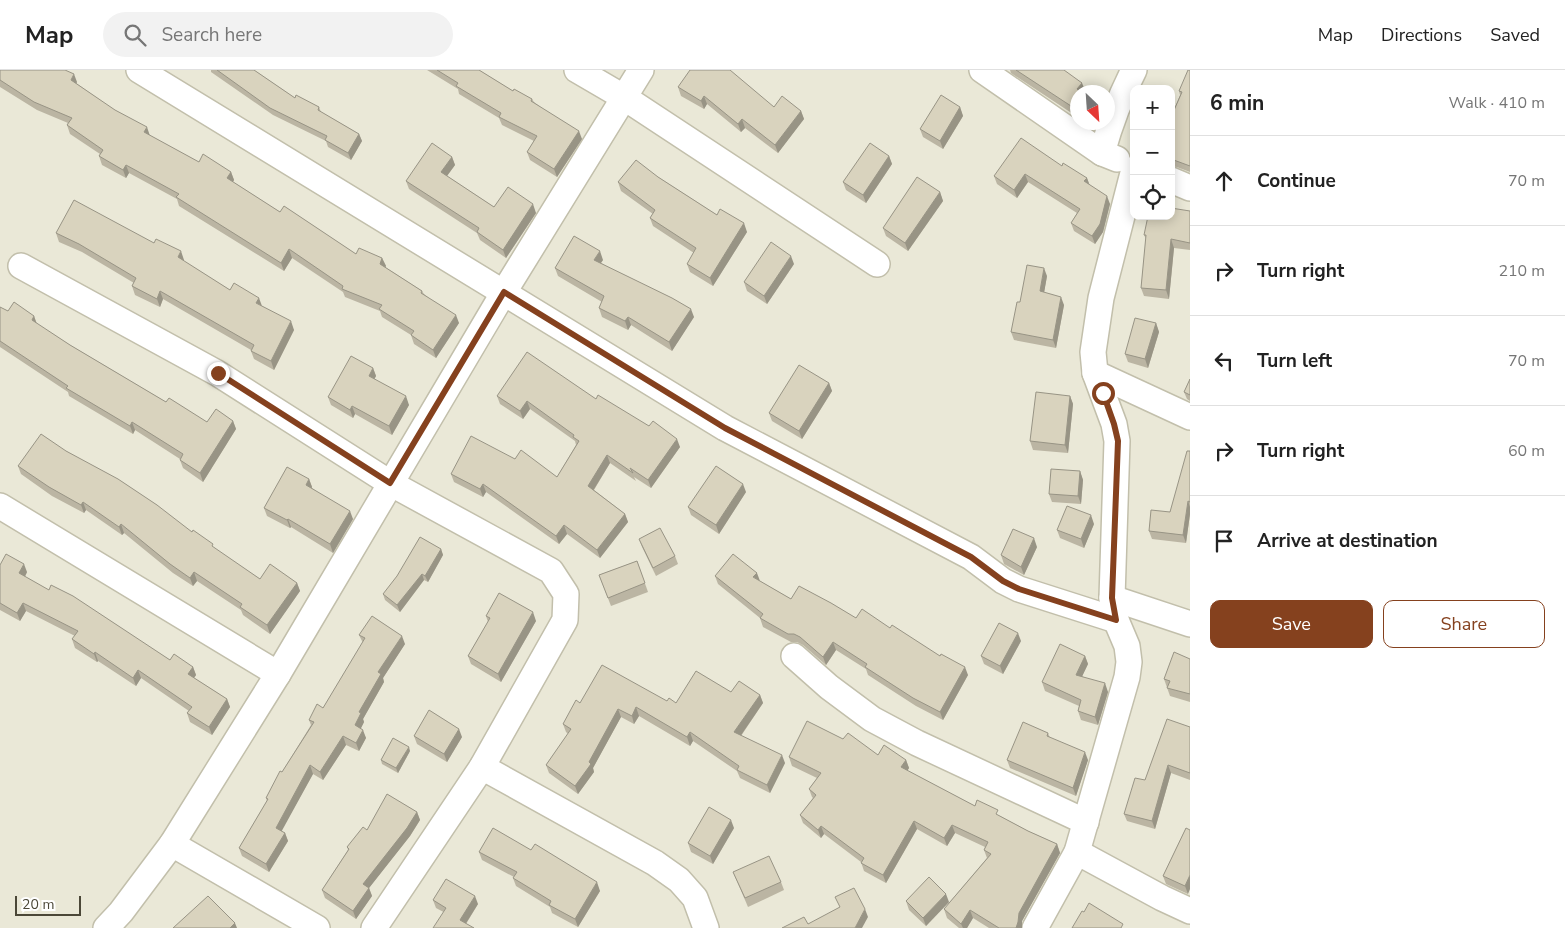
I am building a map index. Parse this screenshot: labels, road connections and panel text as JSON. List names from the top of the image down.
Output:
{
  "scale_bar": "20 m",
  "north": "bottom right",
  "page": {
    "header": "Map",
    "search": "Search here",
    "nav": ["Map", "Directions", "Saved"],
    "heading": ["6 min", "Walk · 410 m"],
    "map_buttons": ["+", "−"],
    "list": [
      ["Continue", "70 m"],
      ["Turn right", "210 m"],
      ["Turn left", "70 m"],
      ["Turn right", "60 m"],
      "Arrive at destination"
    ],
    "buttons": ["Save", "Share"],
    "scale": "20 m"
  }
}
